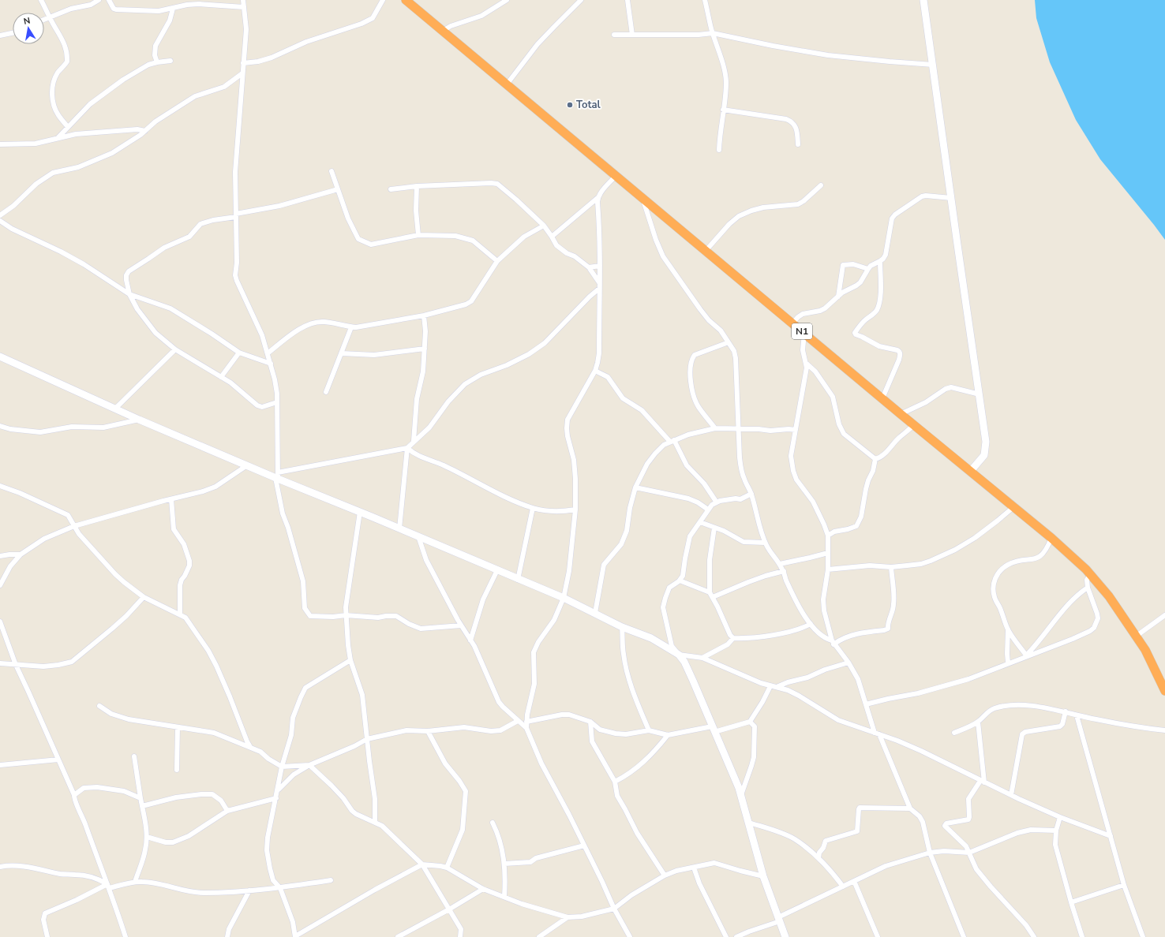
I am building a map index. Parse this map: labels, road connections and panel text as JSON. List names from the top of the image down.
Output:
{
  "streets": {
    "highway": ["N1"]
  },
  "places": ["Total"],
  "north": "top"
}
